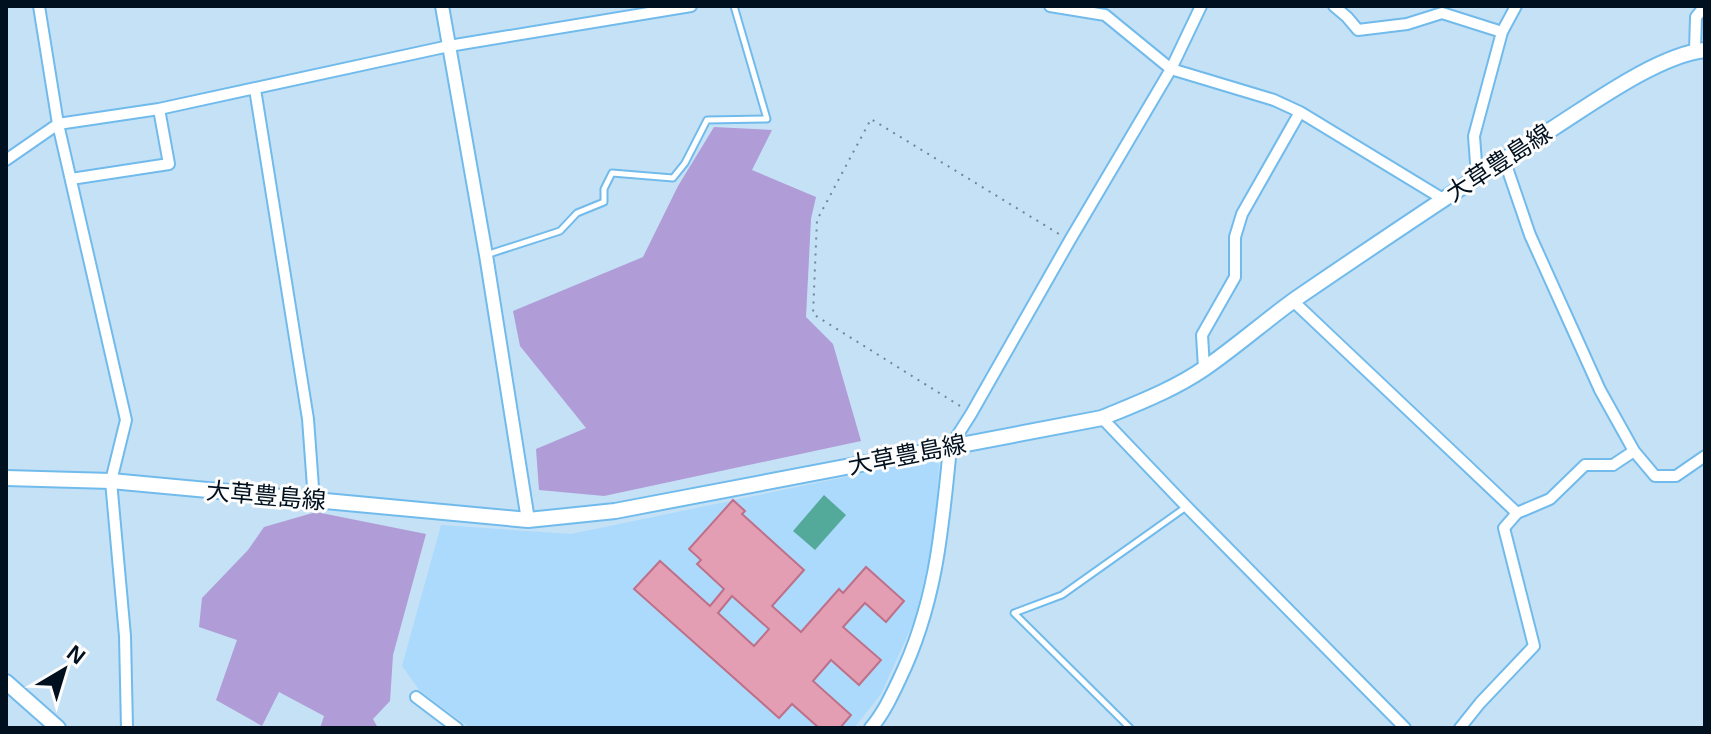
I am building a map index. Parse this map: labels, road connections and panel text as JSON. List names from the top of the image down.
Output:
{
  "streets": {
    "main road": ["大草豊島線"]
  },
  "north": "top right"
}
